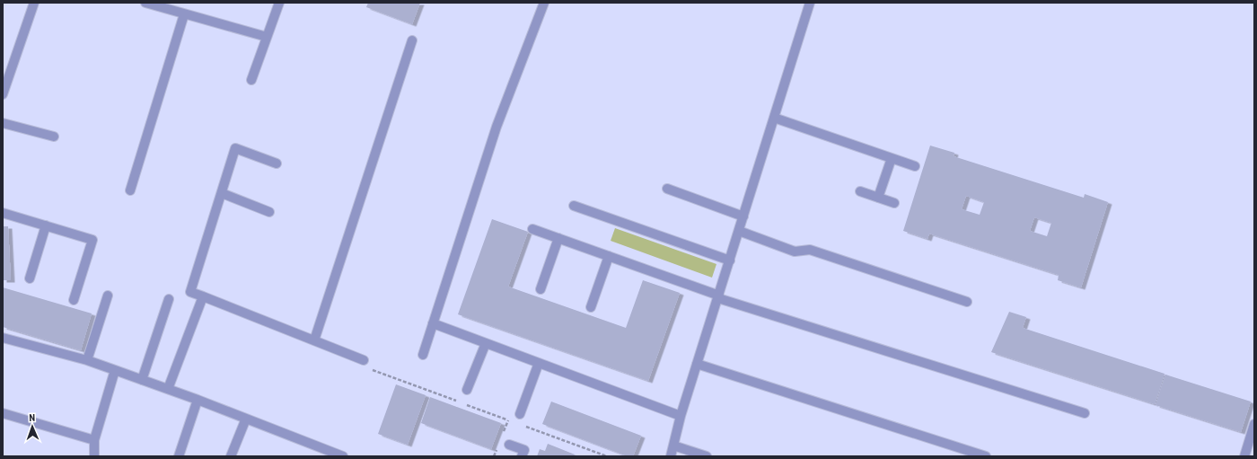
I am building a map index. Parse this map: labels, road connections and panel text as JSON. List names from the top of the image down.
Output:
{
  "north": "top"
}
